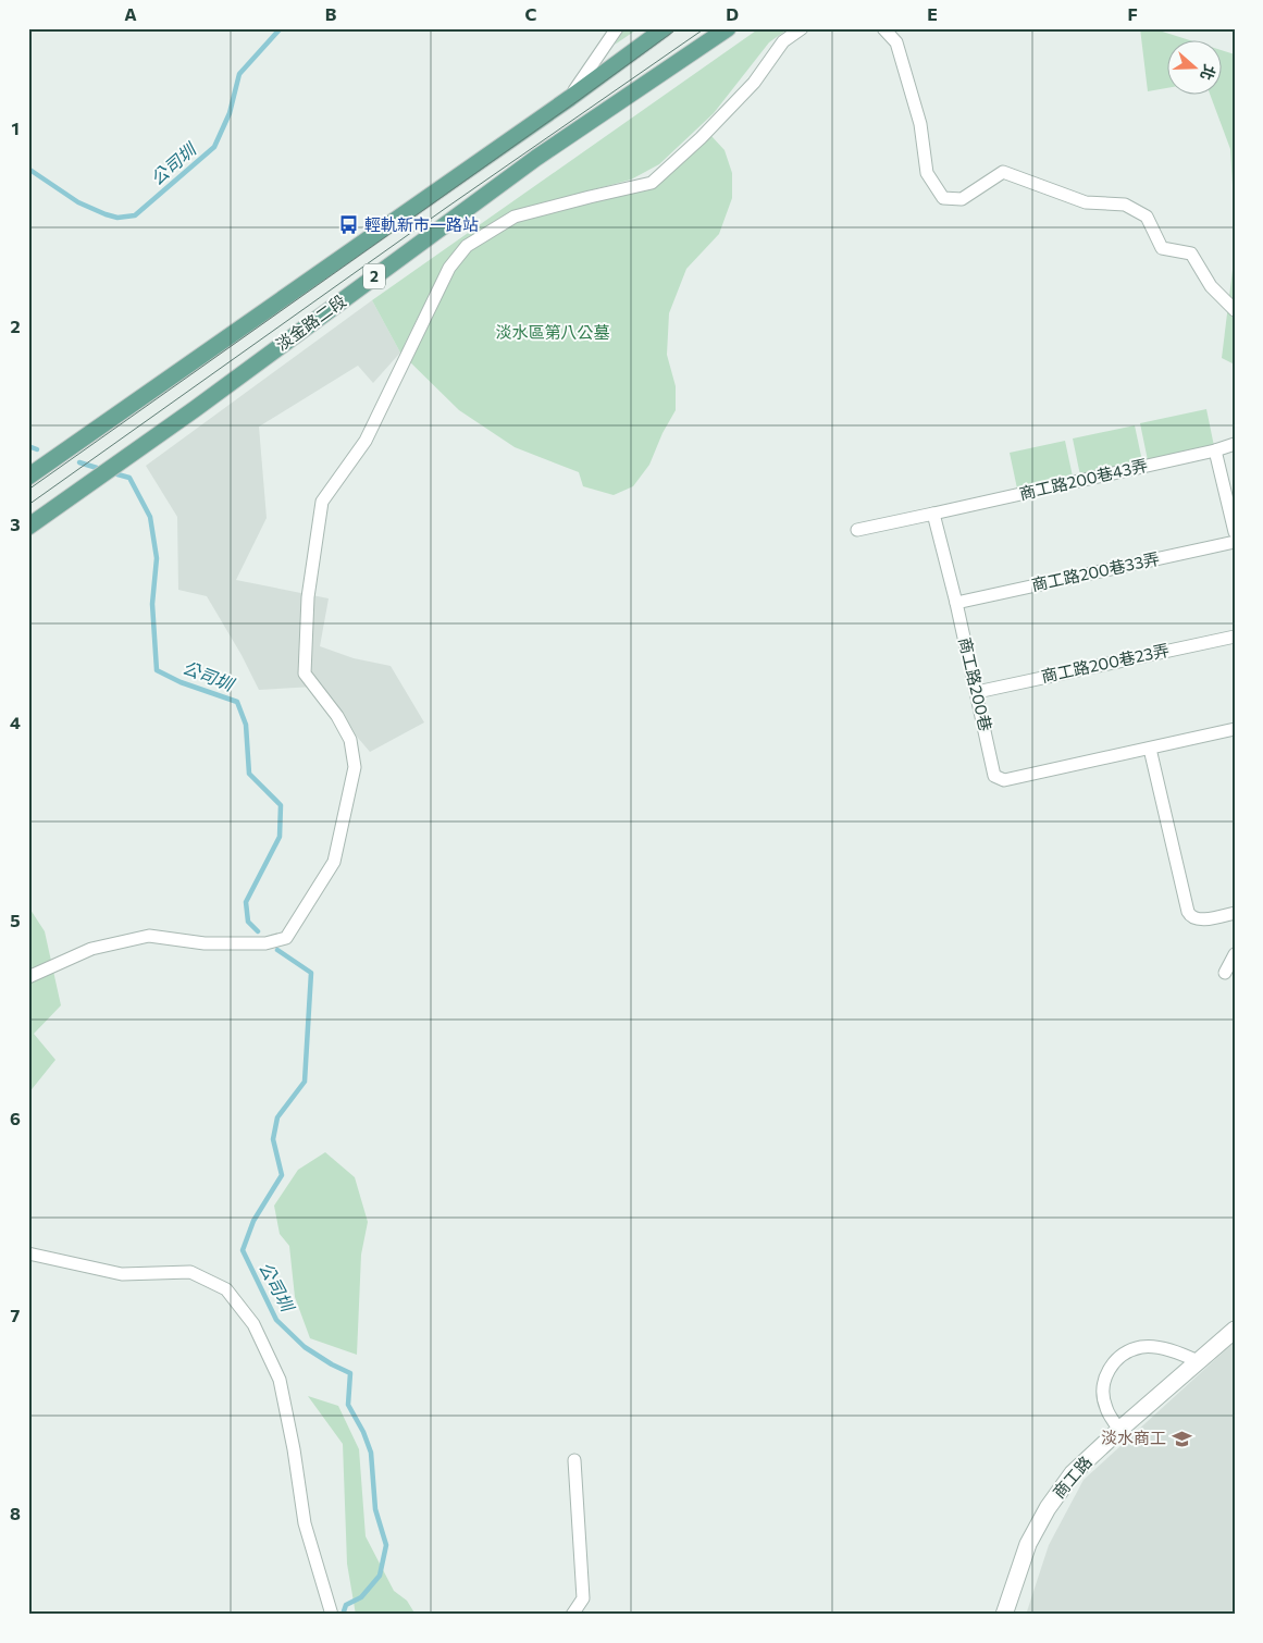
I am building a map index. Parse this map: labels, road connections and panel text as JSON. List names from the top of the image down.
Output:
{
  "streets": {
    "main road": ["2", "淡金路二段"],
    "street": [
      "商工路200巷43弄",
      "商工路200巷33弄",
      "商工路200巷23弄",
      "商工路200巷",
      "商工路"
    ]
  },
  "crossings": [
    ["商工路200巷43弄", "商工路200巷"],
    ["商工路200巷33弄", "商工路200巷"],
    ["商工路200巷23弄", "商工路200巷"]
  ],
  "water": ["公司圳"],
  "parks": ["淡水區第八公墓"],
  "places": {
    "bus stop": ["輕軌新市一路站"],
    "school or university": ["淡水商工"]
  },
  "north": "right",
  "grid": {
    "columns": [
      "A",
      "B",
      "C",
      "D",
      "E",
      "F"
    ],
    "rows": [
      "1",
      "2",
      "3",
      "4",
      "5",
      "6",
      "7",
      "8"
    ]
  }
}
